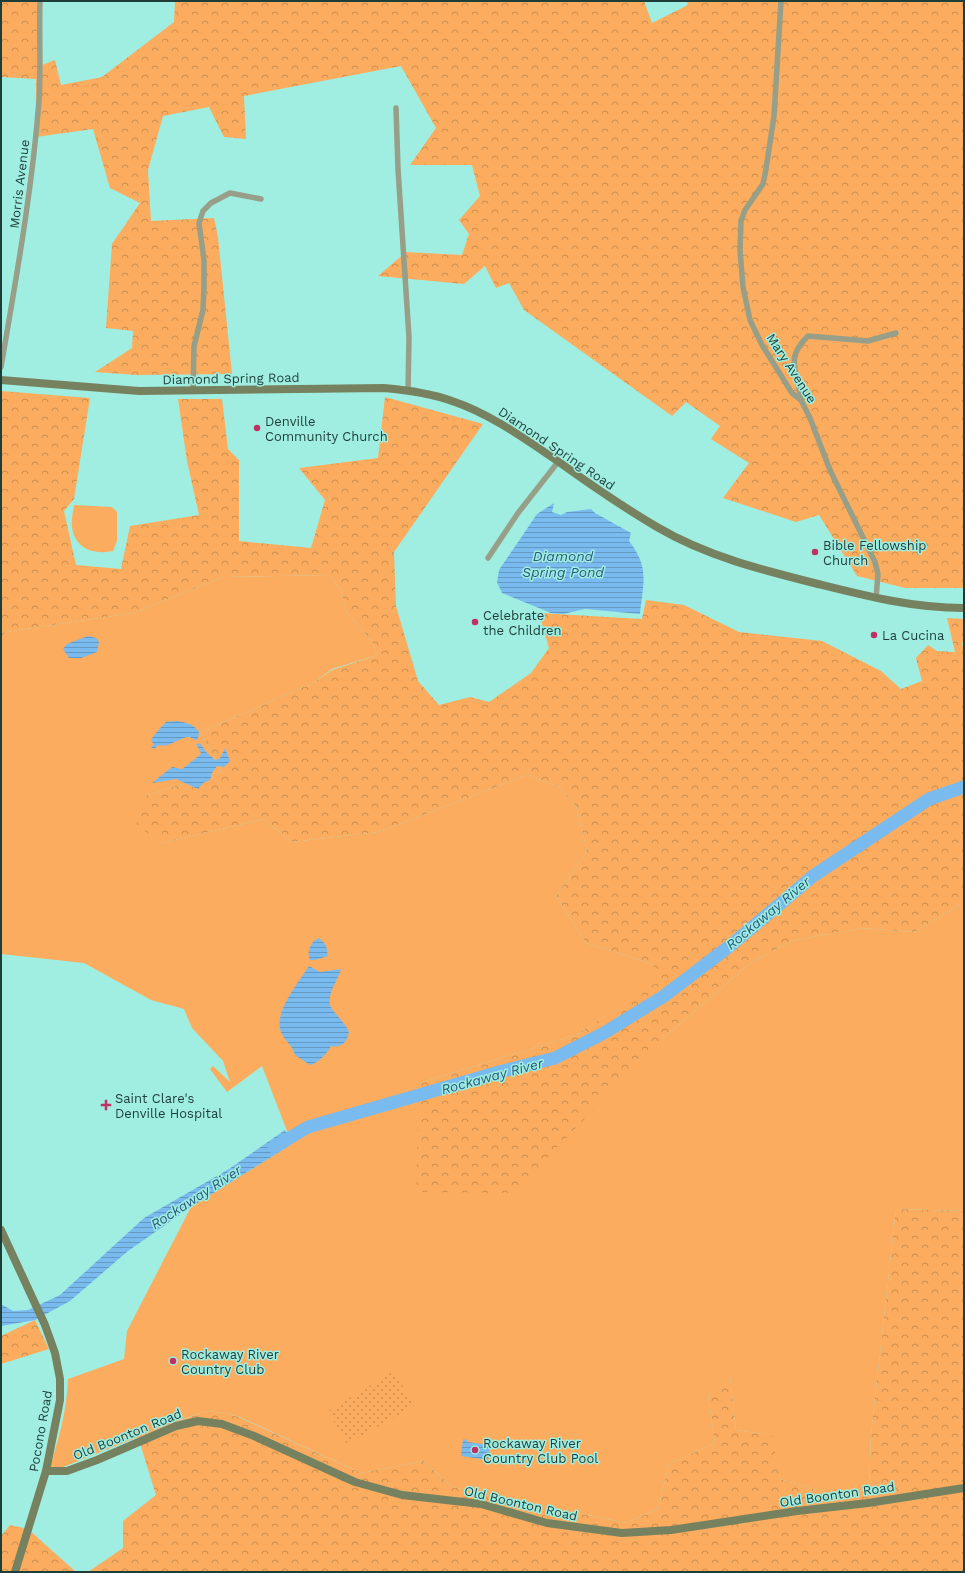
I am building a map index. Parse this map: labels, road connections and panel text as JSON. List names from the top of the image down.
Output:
{
  "streets": {
    "street": [
      "Morris Avenue",
      "Mary Avenue",
      "Diamond Spring Road",
      "Pocono Road",
      "Old Boonton Road"
    ]
  },
  "crossings": [
    ["Mary Avenue", "Diamond Spring Road"],
    ["Pocono Road", "Old Boonton Road"]
  ],
  "water": ["Diamond Spring Pond", "Rockaway River"],
  "places": {
    "other": [
      "Denville Community Church",
      "Bible Fellowship Church",
      "Celebrate the Children",
      "La Cucina",
      "Rockaway River Country Club",
      "Rockaway River Country Club Pool"
    ],
    "health": ["Saint Clare's Denville Hospital"]
  }
}
